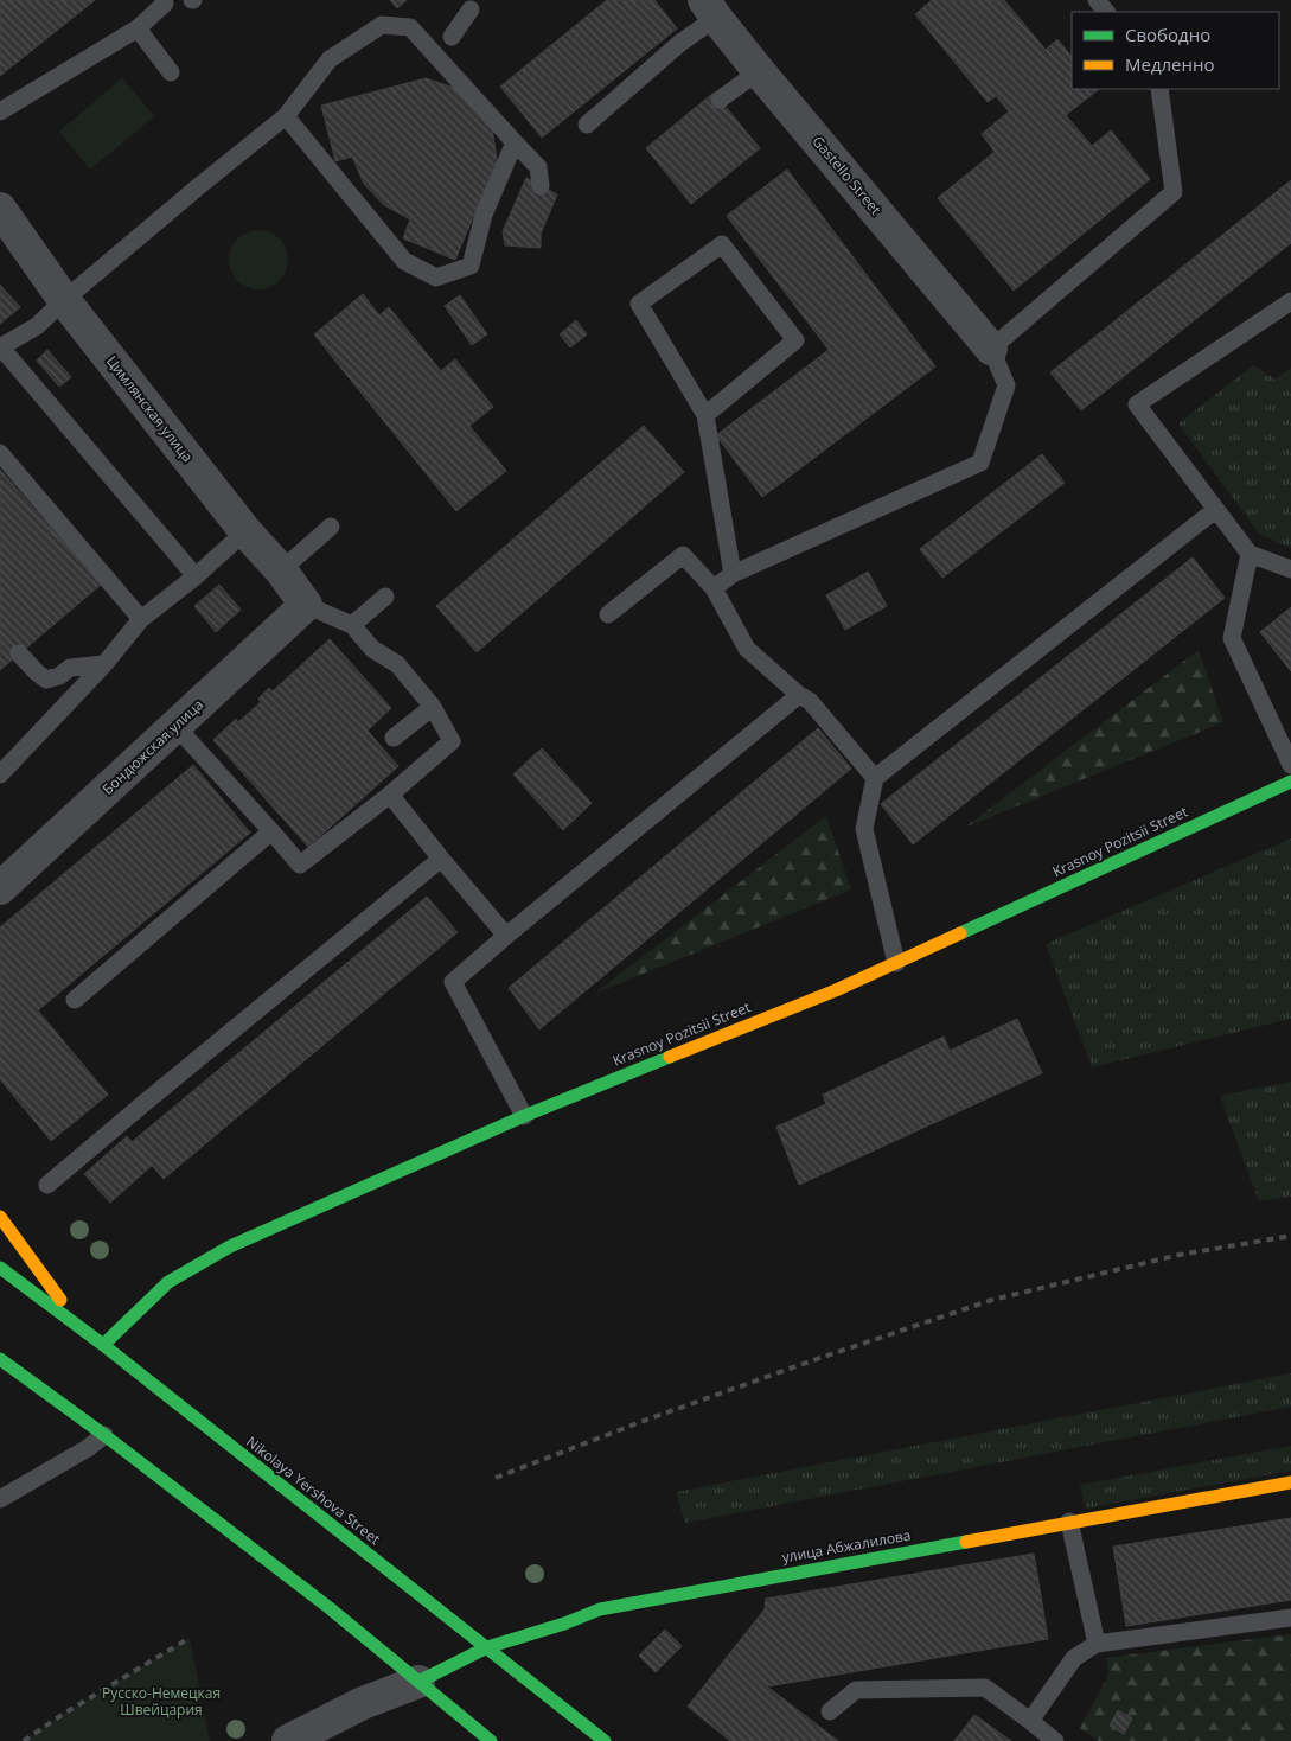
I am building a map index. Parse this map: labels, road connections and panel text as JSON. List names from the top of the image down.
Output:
{
  "streets": {
    "street": [
      "Gastello Street",
      "Цимлянская улица",
      "Бондюжская улица",
      "Krasnoy Pozitsii Street",
      "Nikolaya Yershova Street",
      "улица Абжалилова"
    ]
  },
  "crossings": [
    ["Цимлянская улица", "Бондюжская улица"],
    ["Krasnoy Pozitsii Street", "Nikolaya Yershova Street"],
    ["Nikolaya Yershova Street", "улица Абжалилова"]
  ],
  "parks": ["Русско-Немецкая Швейцария"],
  "legend": ["Свободно", "Медленно"]
}
